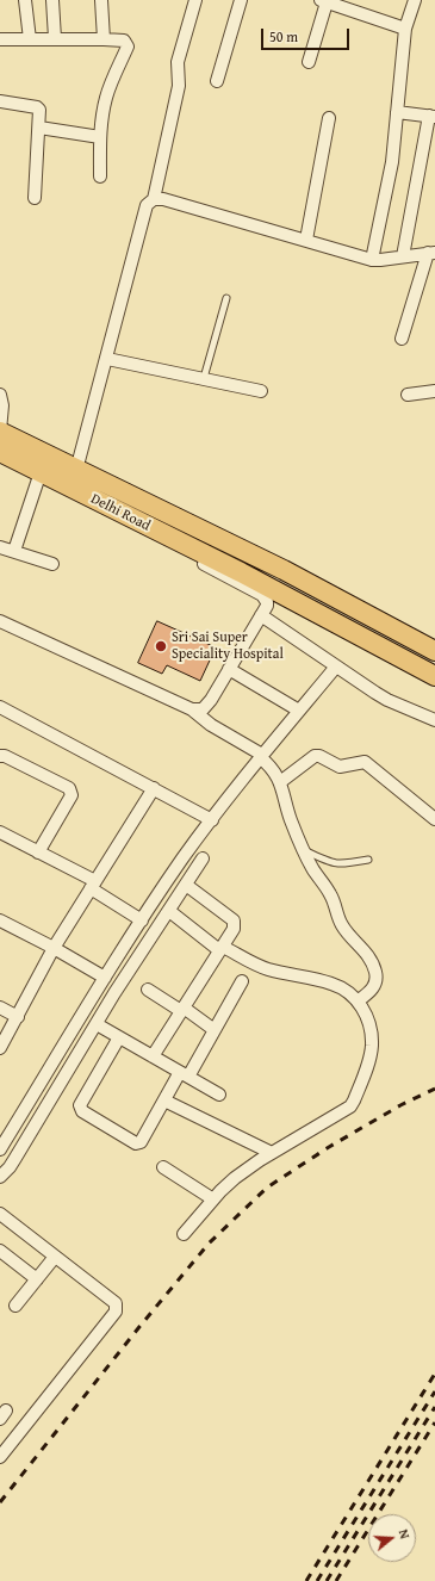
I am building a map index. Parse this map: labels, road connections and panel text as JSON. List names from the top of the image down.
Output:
{
  "streets": {
    "main road": ["Delhi Road"]
  },
  "places": ["Sri Sai Super Speciality Hospital"],
  "scale_bar": "50 m",
  "north": "right"
}
